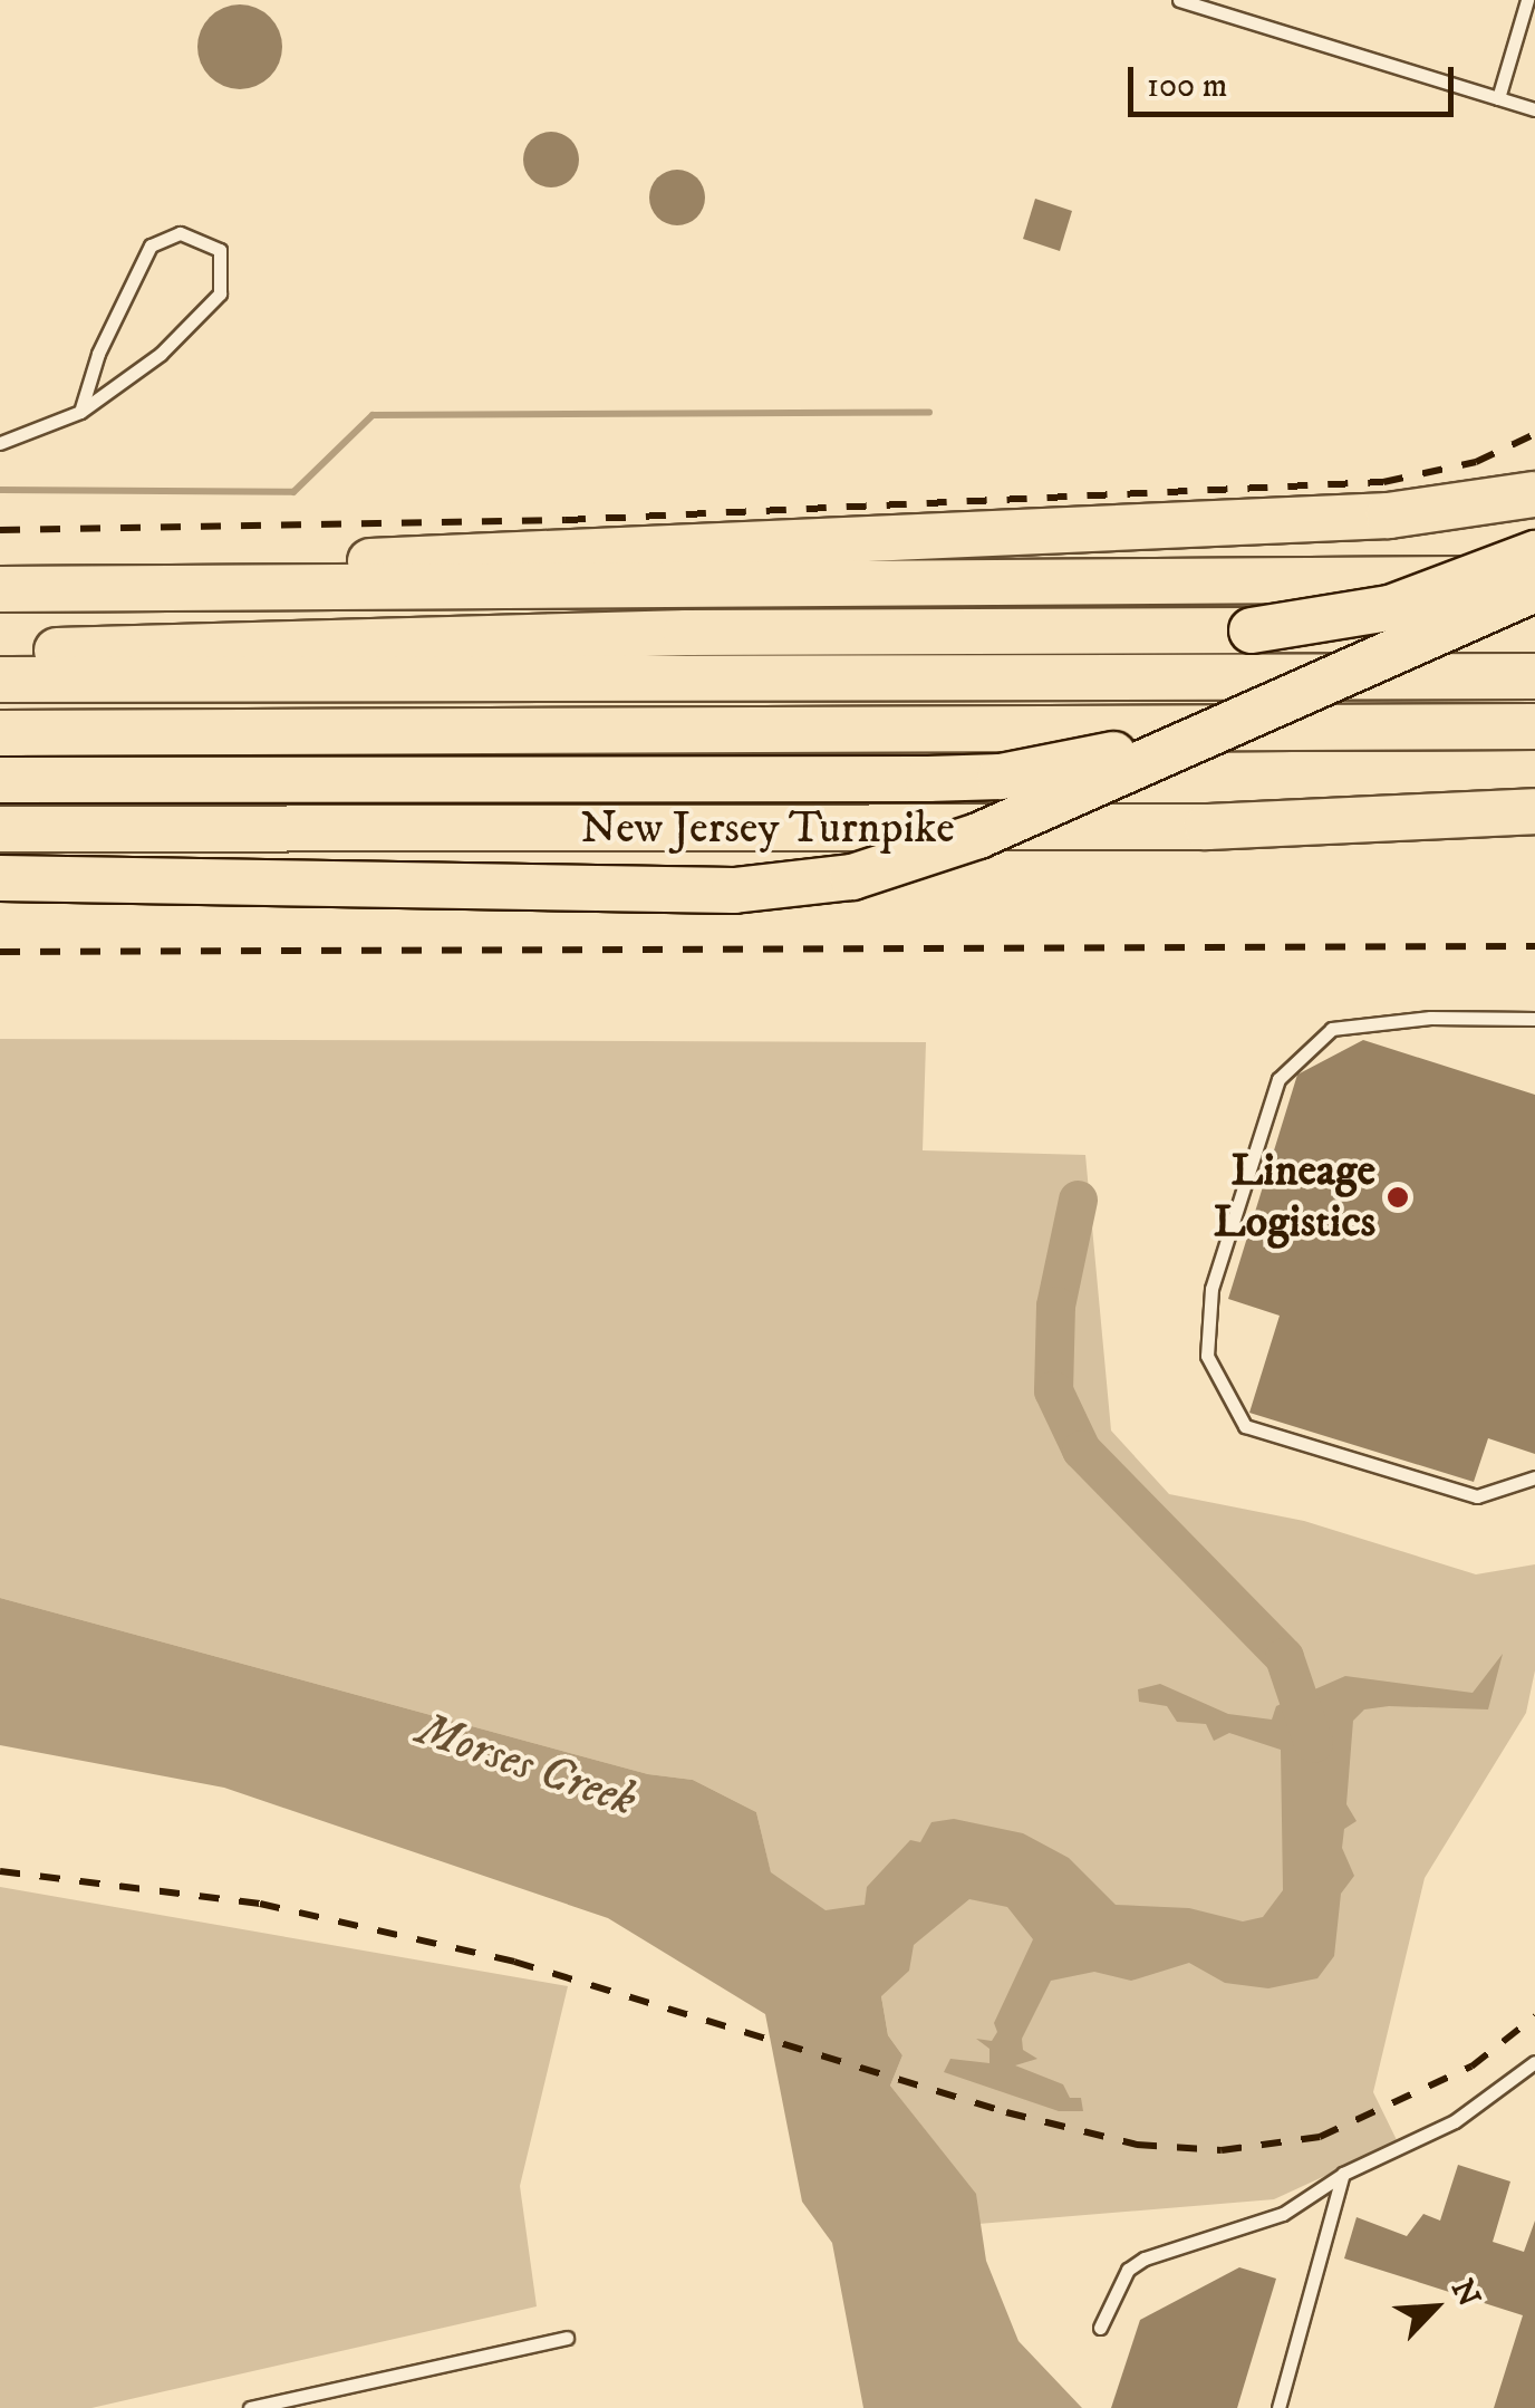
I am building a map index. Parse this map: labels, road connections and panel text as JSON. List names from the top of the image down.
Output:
{
  "streets": {
    "highway": ["New Jersey Turnpike"]
  },
  "water": ["Morses Creek"],
  "places": ["Lineage Logistics"],
  "scale_bar": "100 m",
  "north": "top right"
}
